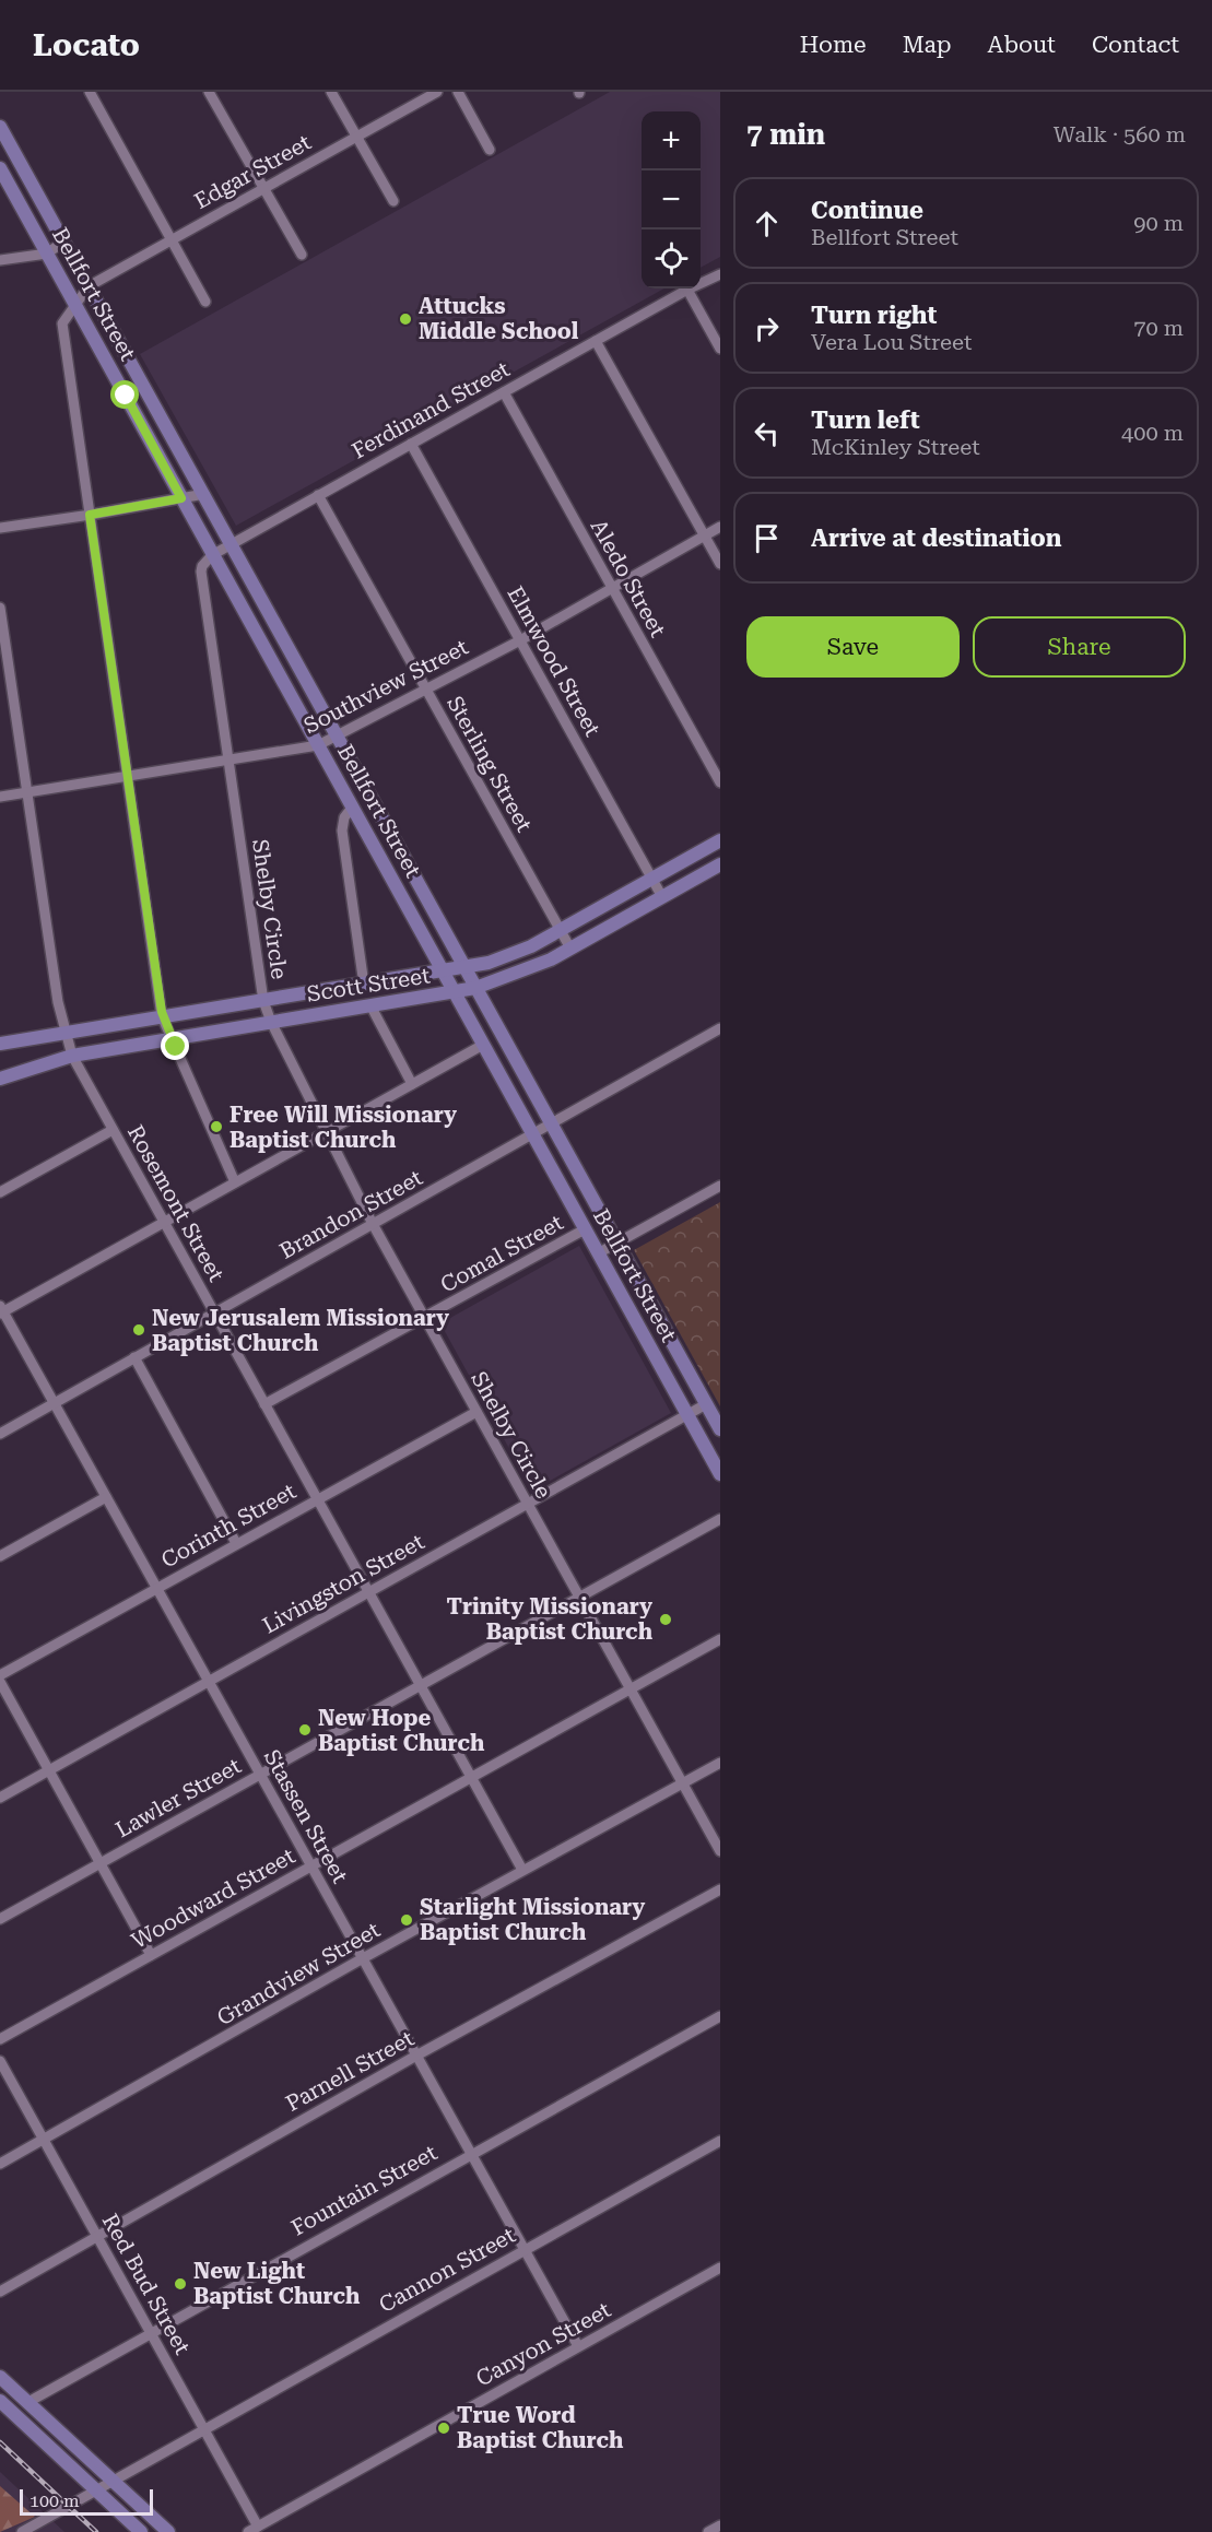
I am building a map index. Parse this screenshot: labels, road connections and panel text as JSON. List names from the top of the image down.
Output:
{
  "streets": {
    "main road": ["Bellfort Street", "Scott Street"],
    "street": [
      "Edgar Street",
      "Ferdinand Street",
      "Aledo Street",
      "Elmwood Street",
      "Southview Street",
      "Sterling Street",
      "Shelby Circle",
      "Rosemont Street",
      "Brandon Street",
      "Comal Street",
      "Corinth Street",
      "Livingston Street",
      "Lawler Street",
      "Stassen Street",
      "Woodward Street",
      "Grandview Street",
      "Parnell Street",
      "Fountain Street",
      "Cannon Street",
      "Red Bud Street",
      "Canyon Street"
    ]
  },
  "crossings": [
    ["Edgar Street", "Bellfort Street"],
    ["Bellfort Street", "Ferdinand Street"],
    ["Bellfort Street", "Southview Street"],
    ["Bellfort Street", "Shelby Circle"],
    ["Bellfort Street", "Scott Street"],
    ["Bellfort Street", "Brandon Street"],
    ["Bellfort Street", "Comal Street"],
    ["Bellfort Street", "Livingston Street"],
    ["Ferdinand Street", "Aledo Street"],
    ["Ferdinand Street", "Elmwood Street"],
    ["Ferdinand Street", "Sterling Street"],
    ["Aledo Street", "Southview Street"],
    ["Elmwood Street", "Southview Street"],
    ["Elmwood Street", "Scott Street"],
    ["Southview Street", "Sterling Street"],
    ["Southview Street", "Shelby Circle"],
    ["Southview Street", "Rosemont Street"],
    ["Sterling Street", "Scott Street"],
    ["Shelby Circle", "Scott Street"],
    ["Shelby Circle", "Brandon Street"],
    ["Shelby Circle", "Comal Street"],
    ["Shelby Circle", "Corinth Street"],
    ["Shelby Circle", "Livingston Street"],
    ["Shelby Circle", "Lawler Street"],
    ["Shelby Circle", "Woodward Street"],
    ["Shelby Circle", "Grandview Street"],
    ["Scott Street", "Rosemont Street"],
    ["Rosemont Street", "Brandon Street"],
    ["Rosemont Street", "Comal Street"],
    ["Rosemont Street", "Corinth Street"],
    ["Rosemont Street", "Livingston Street"],
    ["Rosemont Street", "Lawler Street"],
    ["Rosemont Street", "Woodward Street"],
    ["Rosemont Street", "Grandview Street"],
    ["Brandon Street", "Stassen Street"],
    ["Corinth Street", "Stassen Street"],
    ["Livingston Street", "Stassen Street"],
    ["Lawler Street", "Stassen Street"],
    ["Stassen Street", "Woodward Street"],
    ["Stassen Street", "Grandview Street"],
    ["Stassen Street", "Parnell Street"],
    ["Stassen Street", "Fountain Street"],
    ["Stassen Street", "Cannon Street"],
    ["Stassen Street", "Canyon Street"],
    ["Grandview Street", "Red Bud Street"],
    ["Parnell Street", "Red Bud Street"],
    ["Fountain Street", "Red Bud Street"],
    ["Cannon Street", "Red Bud Street"],
    ["Red Bud Street", "Canyon Street"]
  ],
  "places": [
    "Attucks Middle School",
    "Free Will Missionary Baptist Church",
    "New Jerusalem Missionary Baptist Church",
    "Trinity Missionary Baptist Church",
    "New Hope Baptist Church",
    "Starlight Missionary Baptist Church",
    "New Light Baptist Church",
    "True Word Baptist Church"
  ],
  "scale_bar": "100 m",
  "page": {
    "header": "Locato",
    "nav": [
      "Home",
      "Map",
      "About",
      "Contact"
    ],
    "heading": ["7 min", "Walk · 560 m"],
    "map_buttons": ["+", "−"],
    "list": [
      ["Continue", "Bellfort Street", "90 m"],
      ["Turn right", "Vera Lou Street", "70 m"],
      ["Turn left", "McKinley Street", "400 m"],
      "Arrive at destination"
    ],
    "buttons": ["Save", "Share"],
    "scale": "100 m"
  }
}
